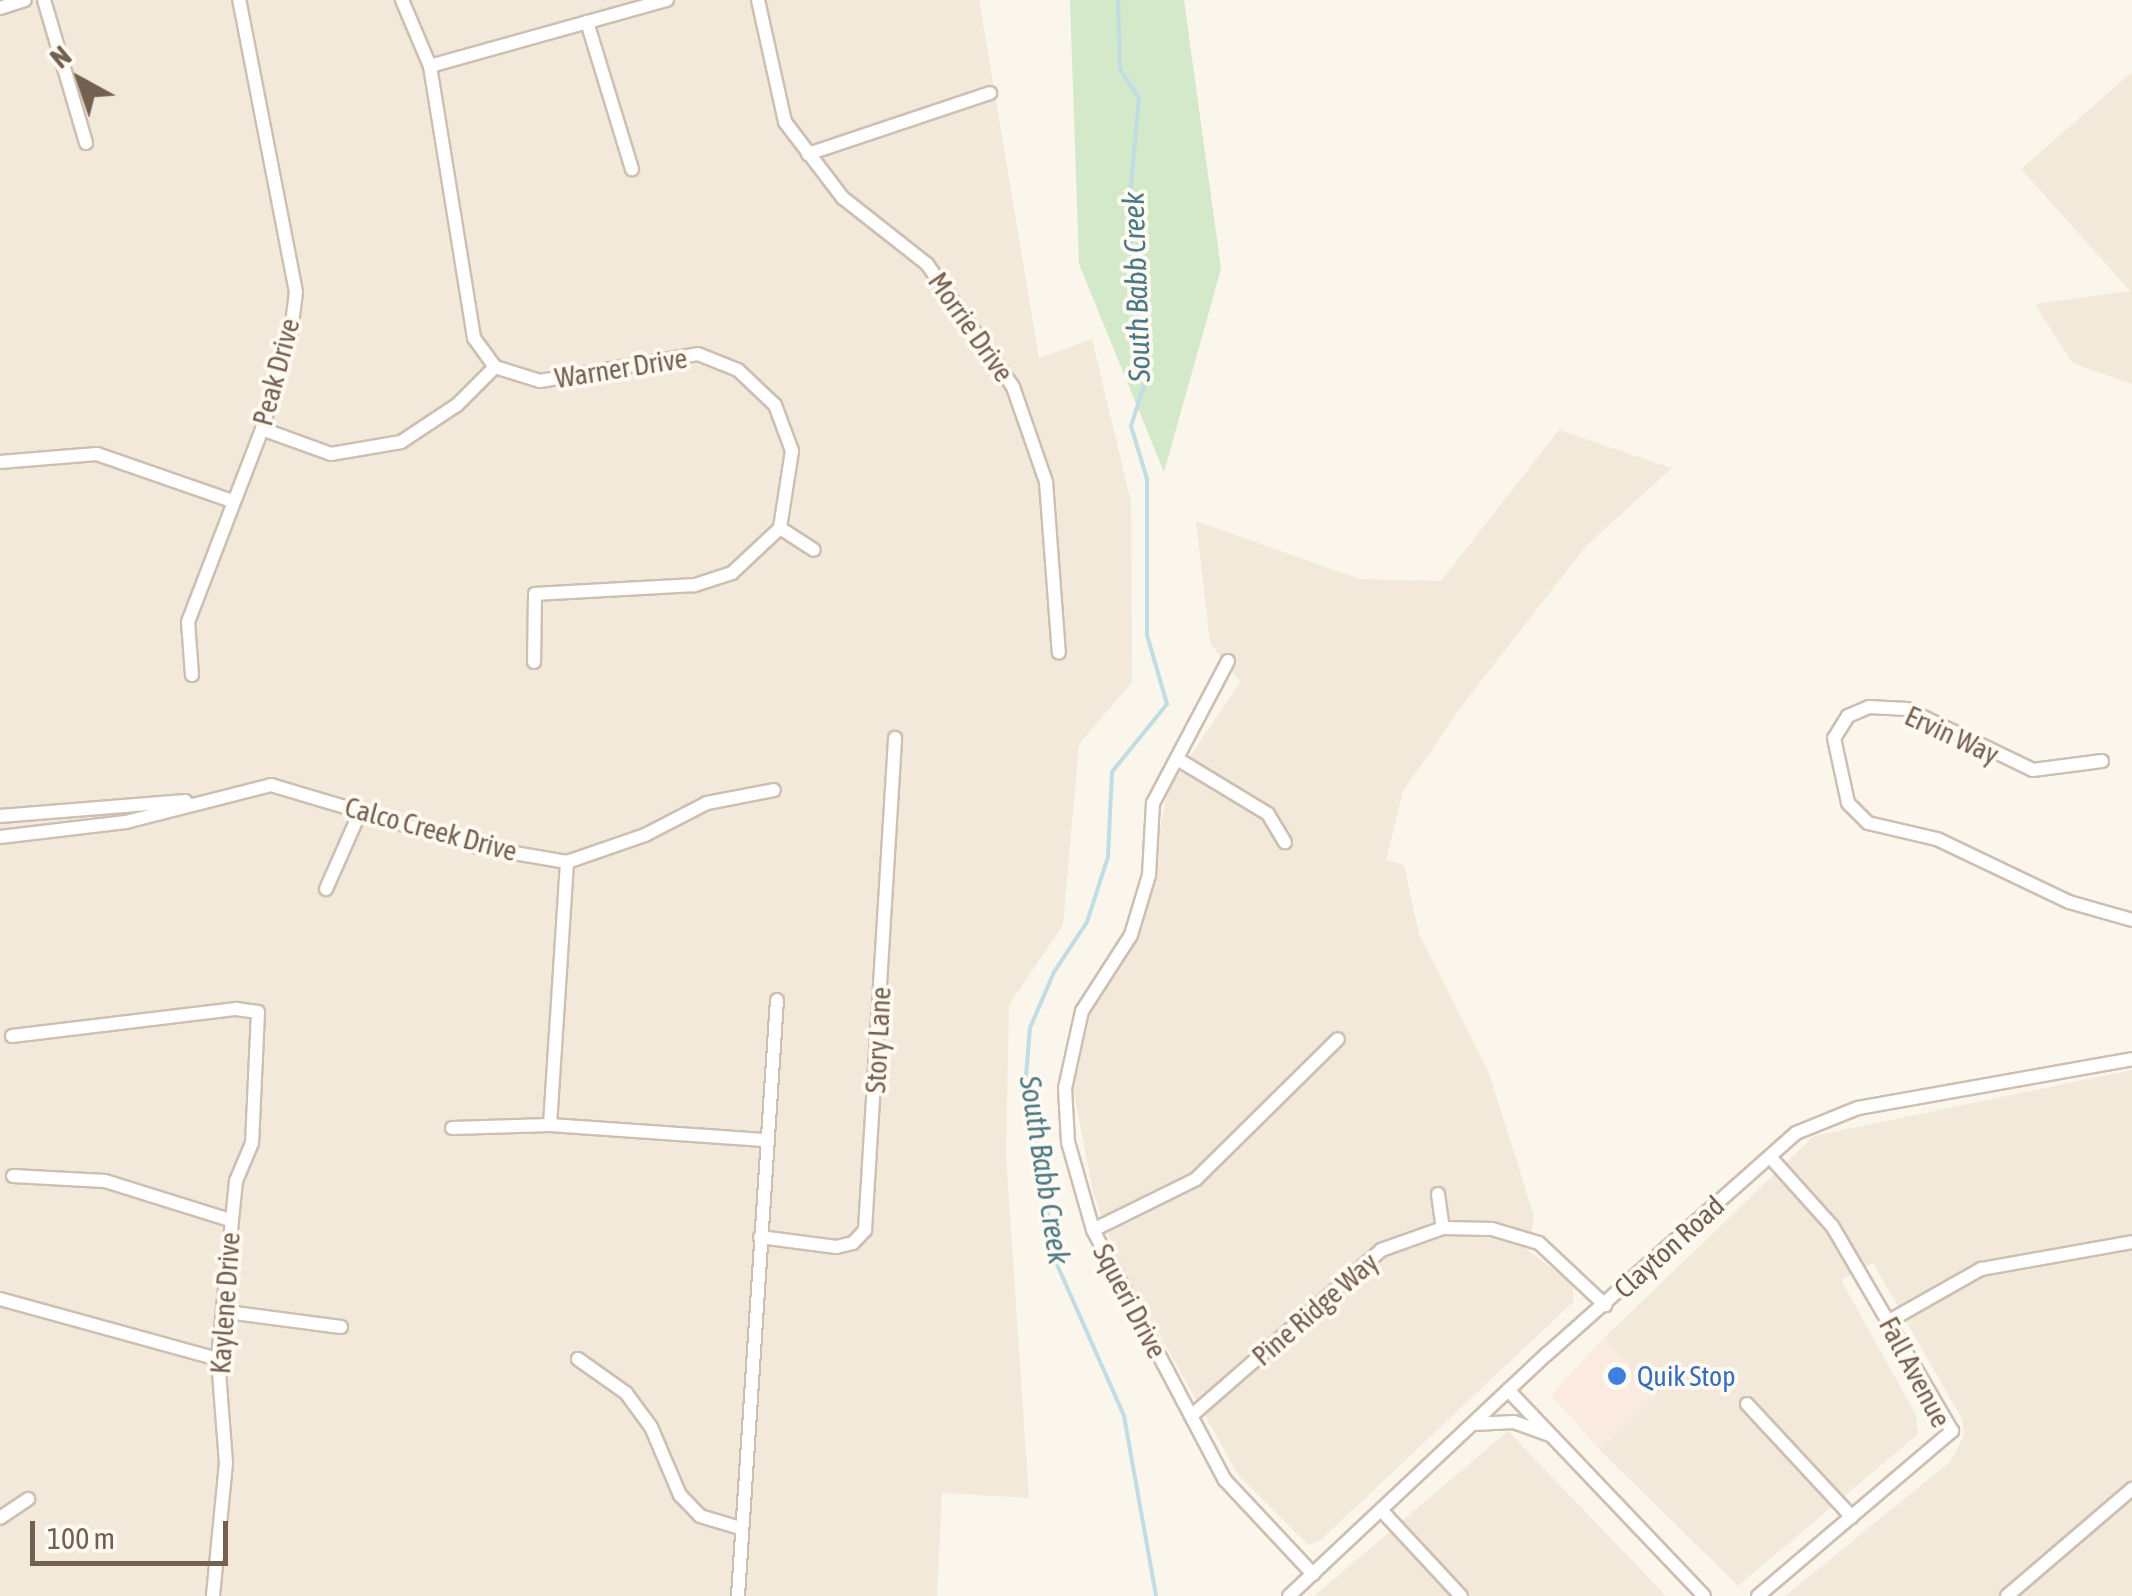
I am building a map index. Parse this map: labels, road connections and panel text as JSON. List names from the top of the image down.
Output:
{
  "streets": {
    "street": [
      "Morrie Drive",
      "Warner Drive",
      "Peak Drive",
      "Ervin Way",
      "Calco Creek Drive",
      "Story Lane",
      "Clayton Road",
      "Squeri Drive",
      "Kaylene Drive",
      "Pine Ridge Way",
      "Fall Avenue"
    ]
  },
  "crossings": [
    ["Clayton Road", "Squeri Drive"],
    ["Clayton Road", "Pine Ridge Way"],
    ["Clayton Road", "Fall Avenue"],
    ["Squeri Drive", "Pine Ridge Way"]
  ],
  "water": ["South Babb Creek"],
  "places": ["Quik Stop"],
  "scale_bar": "100 m",
  "north": "top left"
}
